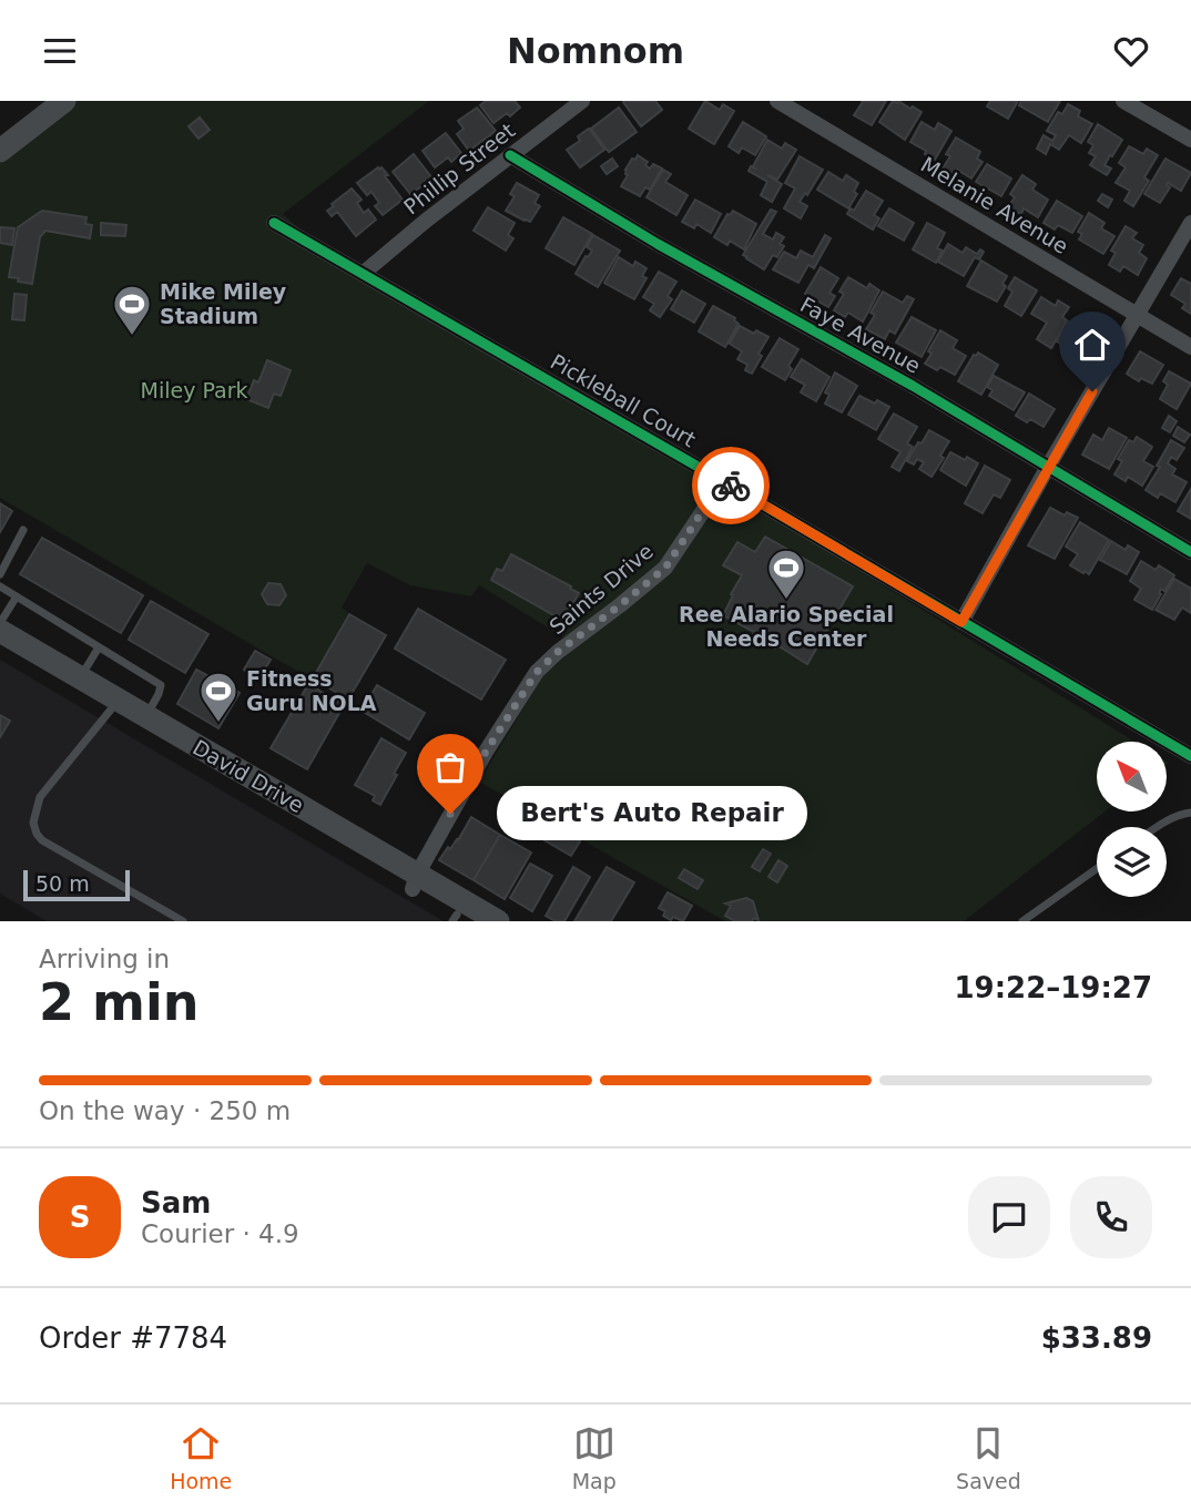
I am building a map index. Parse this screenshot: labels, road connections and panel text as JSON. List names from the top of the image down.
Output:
{
  "streets": {
    "main road": ["David Drive"],
    "street": [
      "Phillip Street",
      "Melanie Avenue",
      "Faye Avenue",
      "Pickleball Court",
      "Saints Drive"
    ]
  },
  "crossings": [
    ["Phillip Street", "Faye Avenue"],
    ["Phillip Street", "Pickleball Court"],
    ["Pickleball Court", "Saints Drive"],
    ["Saints Drive", "David Drive"]
  ],
  "parks": ["Miley Park"],
  "places": {
    "sports": ["Mike Miley Stadium", "Ree Alario Special Needs Center", "Fitness Guru NOLA"],
    "other": ["Bert's Auto Repair"]
  },
  "scale_bar": "50 m",
  "north": "top left",
  "page": {
    "header": "Nomnom",
    "bubble": "Bert's Auto Repair",
    "scale": "50 m",
    "heading": ["2 min", "Arriving in", "19:22–19:27"],
    "panel": [
      "Sam",
      "Courier · 4.9",
      "Order #7784",
      "$33.89"
    ],
    "bar": "On the way · 250 m",
    "round": "S",
    "tabs": ["Home", "Map", "Saved"]
  }
}
